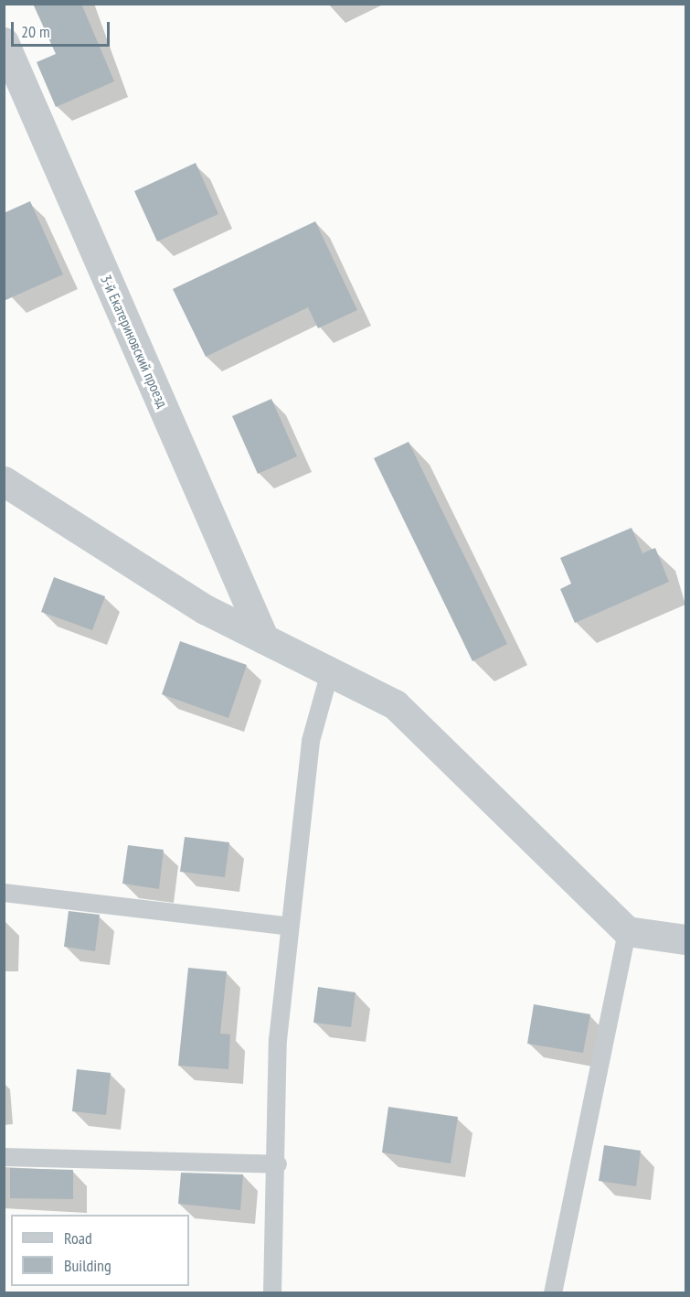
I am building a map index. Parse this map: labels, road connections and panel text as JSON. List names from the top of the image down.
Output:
{
  "streets": {
    "street": ["3-й Екатериновский проезд"]
  },
  "legend": ["Road", "Building"],
  "scale_bar": "20 m"
}
